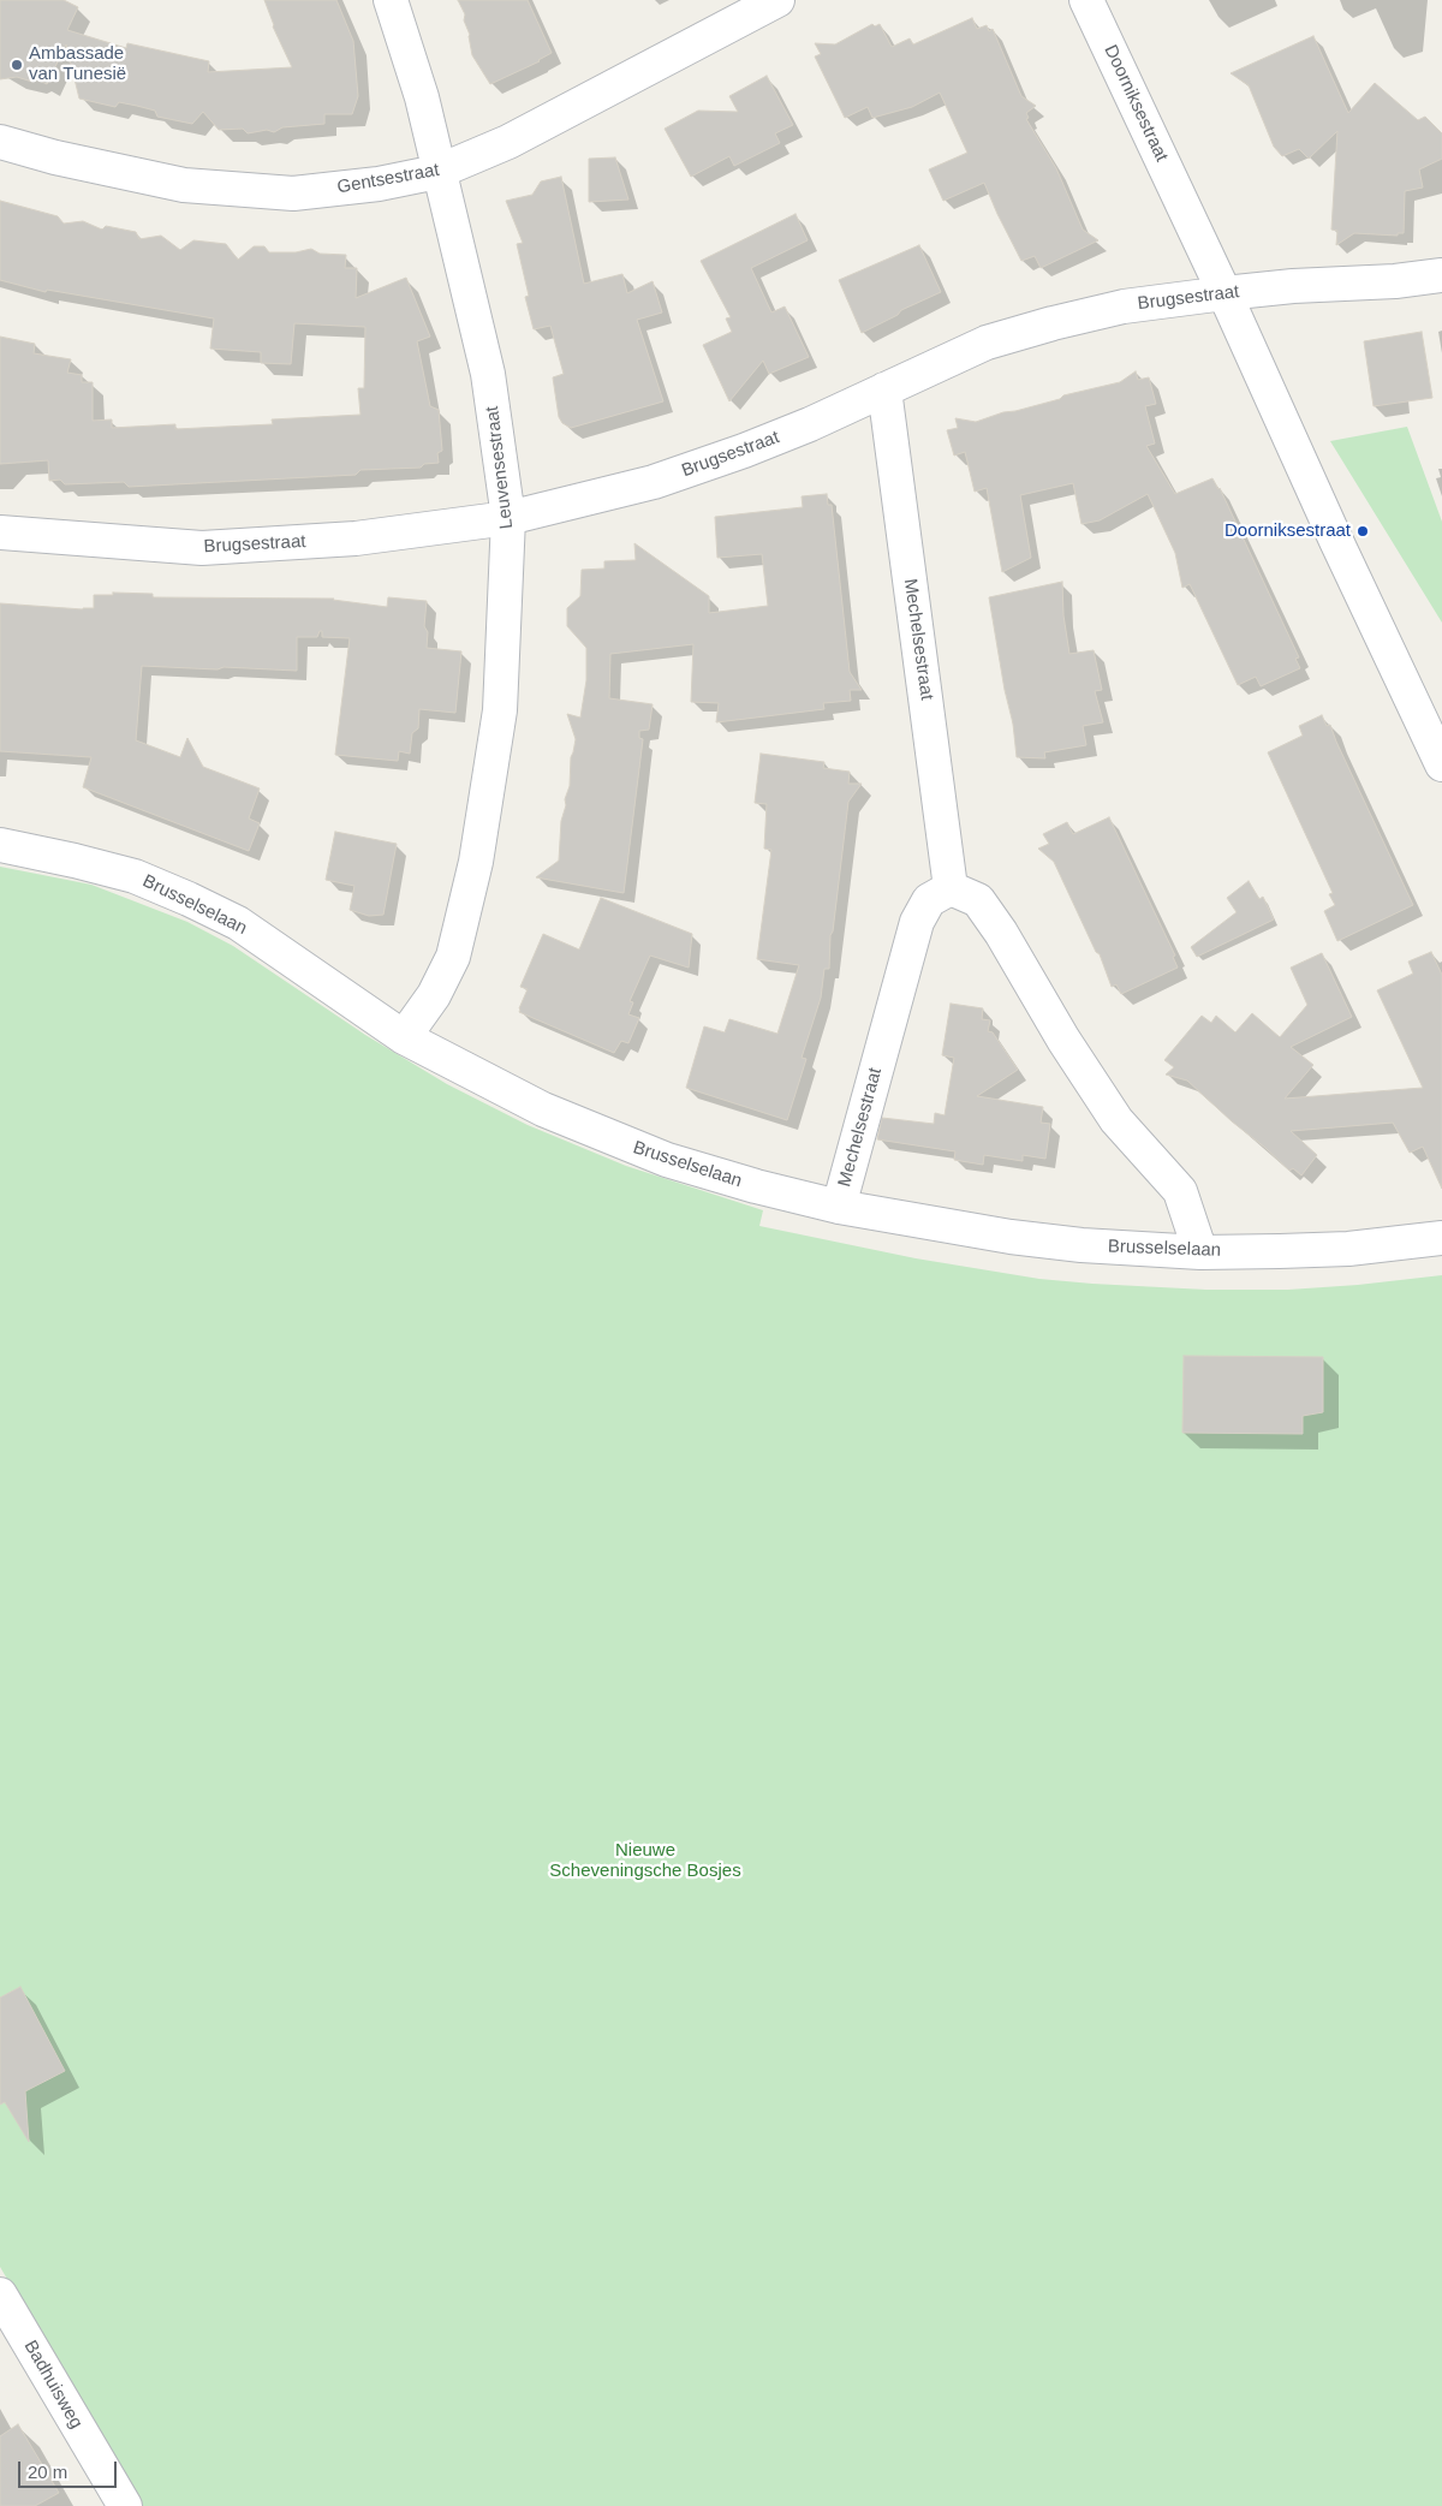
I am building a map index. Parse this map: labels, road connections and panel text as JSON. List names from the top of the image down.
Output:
{
  "streets": {
    "street": [
      "Doorniksestraat",
      "Gentsestraat",
      "Brugsestraat",
      "Leuvensestraat",
      "Mechelsestraat",
      "Brusselselaan",
      "Badhuisweg"
    ]
  },
  "crossings": [
    ["Doorniksestraat", "Brugsestraat"],
    ["Gentsestraat", "Leuvensestraat"],
    ["Brugsestraat", "Leuvensestraat"],
    ["Brugsestraat", "Mechelsestraat"],
    ["Leuvensestraat", "Brusselselaan"],
    ["Mechelsestraat", "Brusselselaan"]
  ],
  "parks": ["Nieuwe Scheveningsche Bosjes"],
  "places": ["Ambassade van Tunesië", "Doorniksestraat"],
  "scale_bar": "20 m"
}
